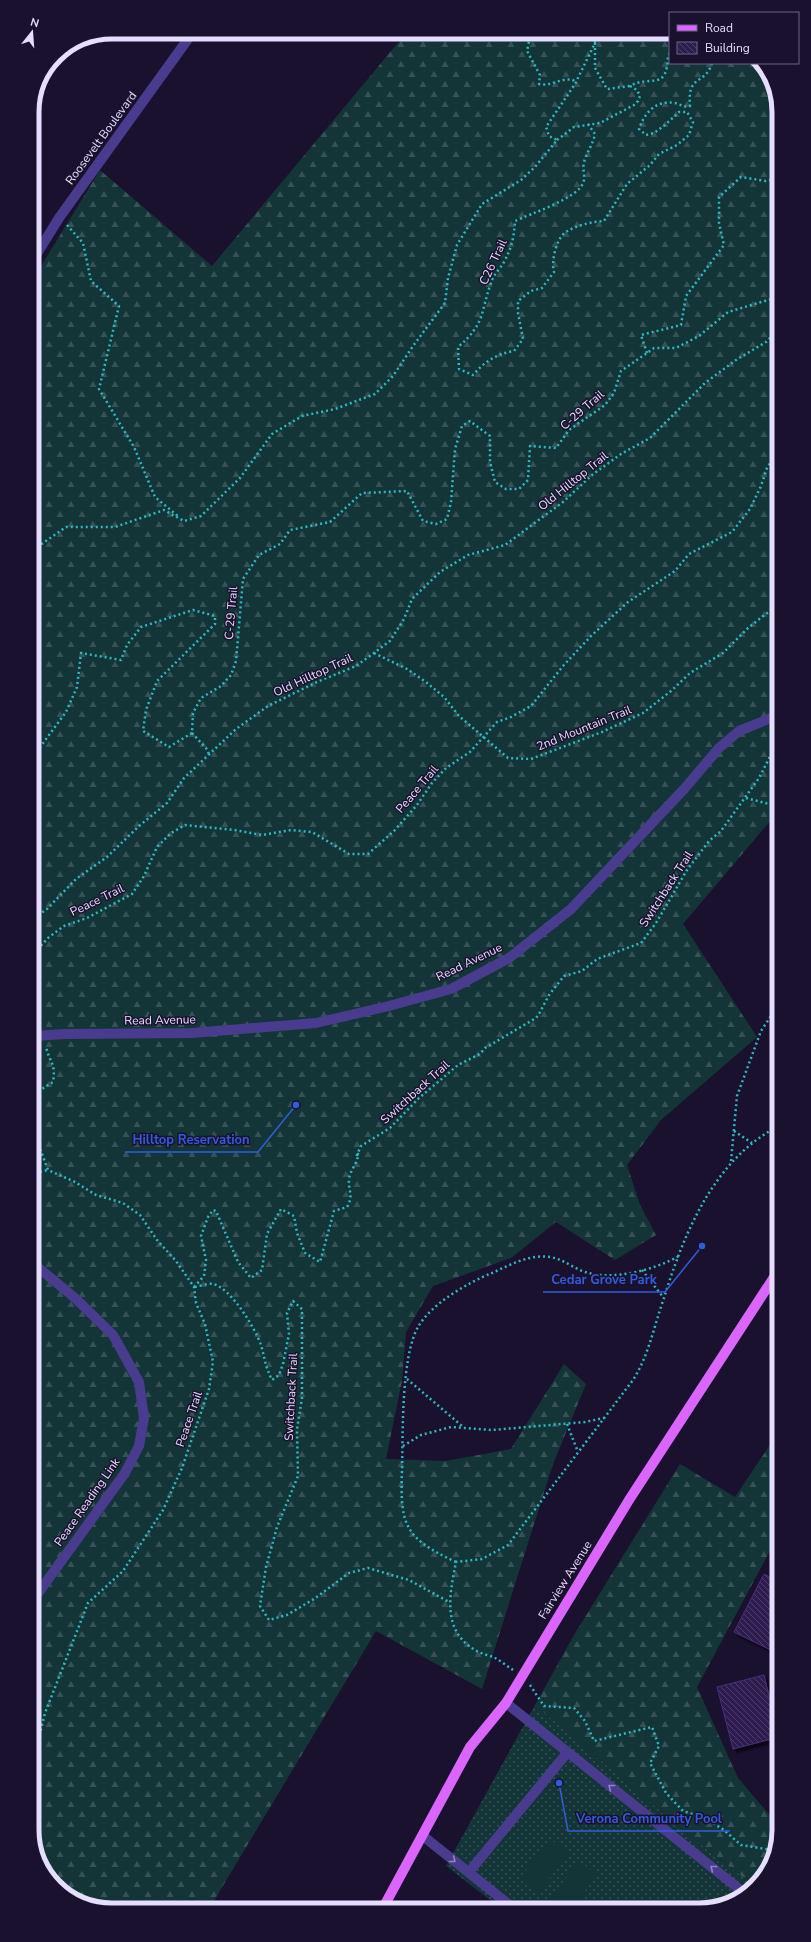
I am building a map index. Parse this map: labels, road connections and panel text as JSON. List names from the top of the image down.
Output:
{
  "streets": {
    "main road": ["Fairview Avenue"],
    "street": ["Roosevelt Boulevard", "Read Avenue", "Peace Reading Link"],
    "path": [
      "C26 Trail",
      "C-29 Trail",
      "Old Hilltop Trail",
      "2nd Mountain Trail",
      "Peace Trail",
      "Switchback Trail"
    ]
  },
  "crossings": [
    ["Old Hilltop Trail", "2nd Mountain Trail"],
    ["2nd Mountain Trail", "Peace Trail"],
    ["Peace Trail", "Switchback Trail"]
  ],
  "places": ["Hilltop Reservation", "Cedar Grove Park", "Verona Community Pool"],
  "legend": ["Road", "Building"],
  "north": "top"
}
